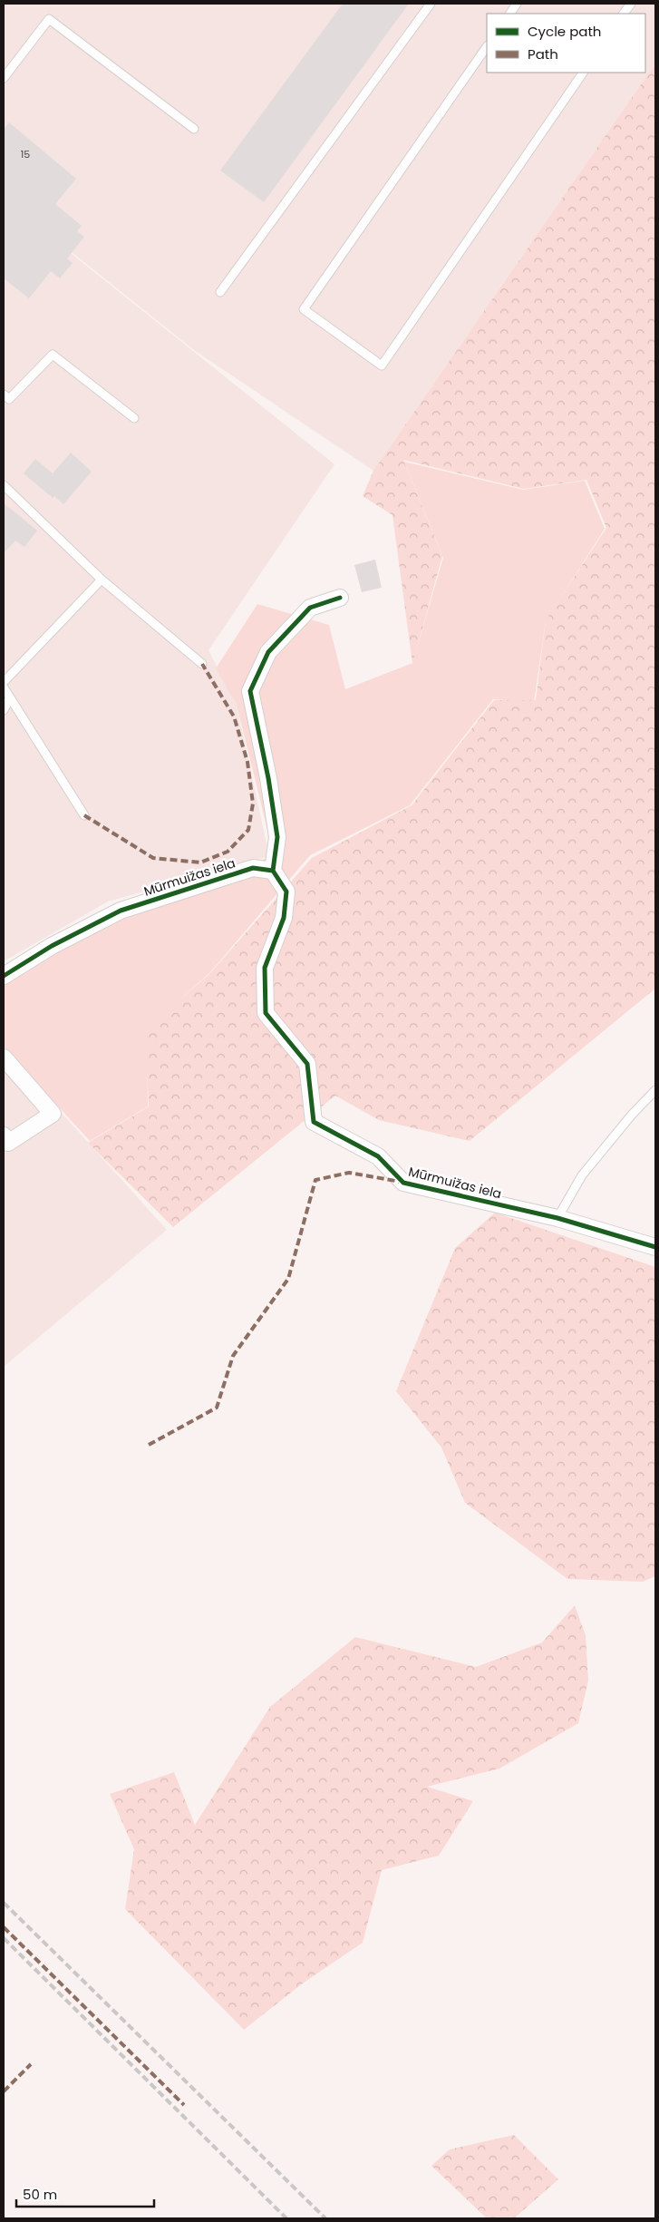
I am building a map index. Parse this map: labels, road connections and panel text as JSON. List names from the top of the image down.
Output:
{
  "streets": {
    "street": ["Mūrmuižas iela"]
  },
  "house_numbers": ["15"],
  "legend": ["Cycle path", "Path"],
  "scale_bar": "50 m"
}
